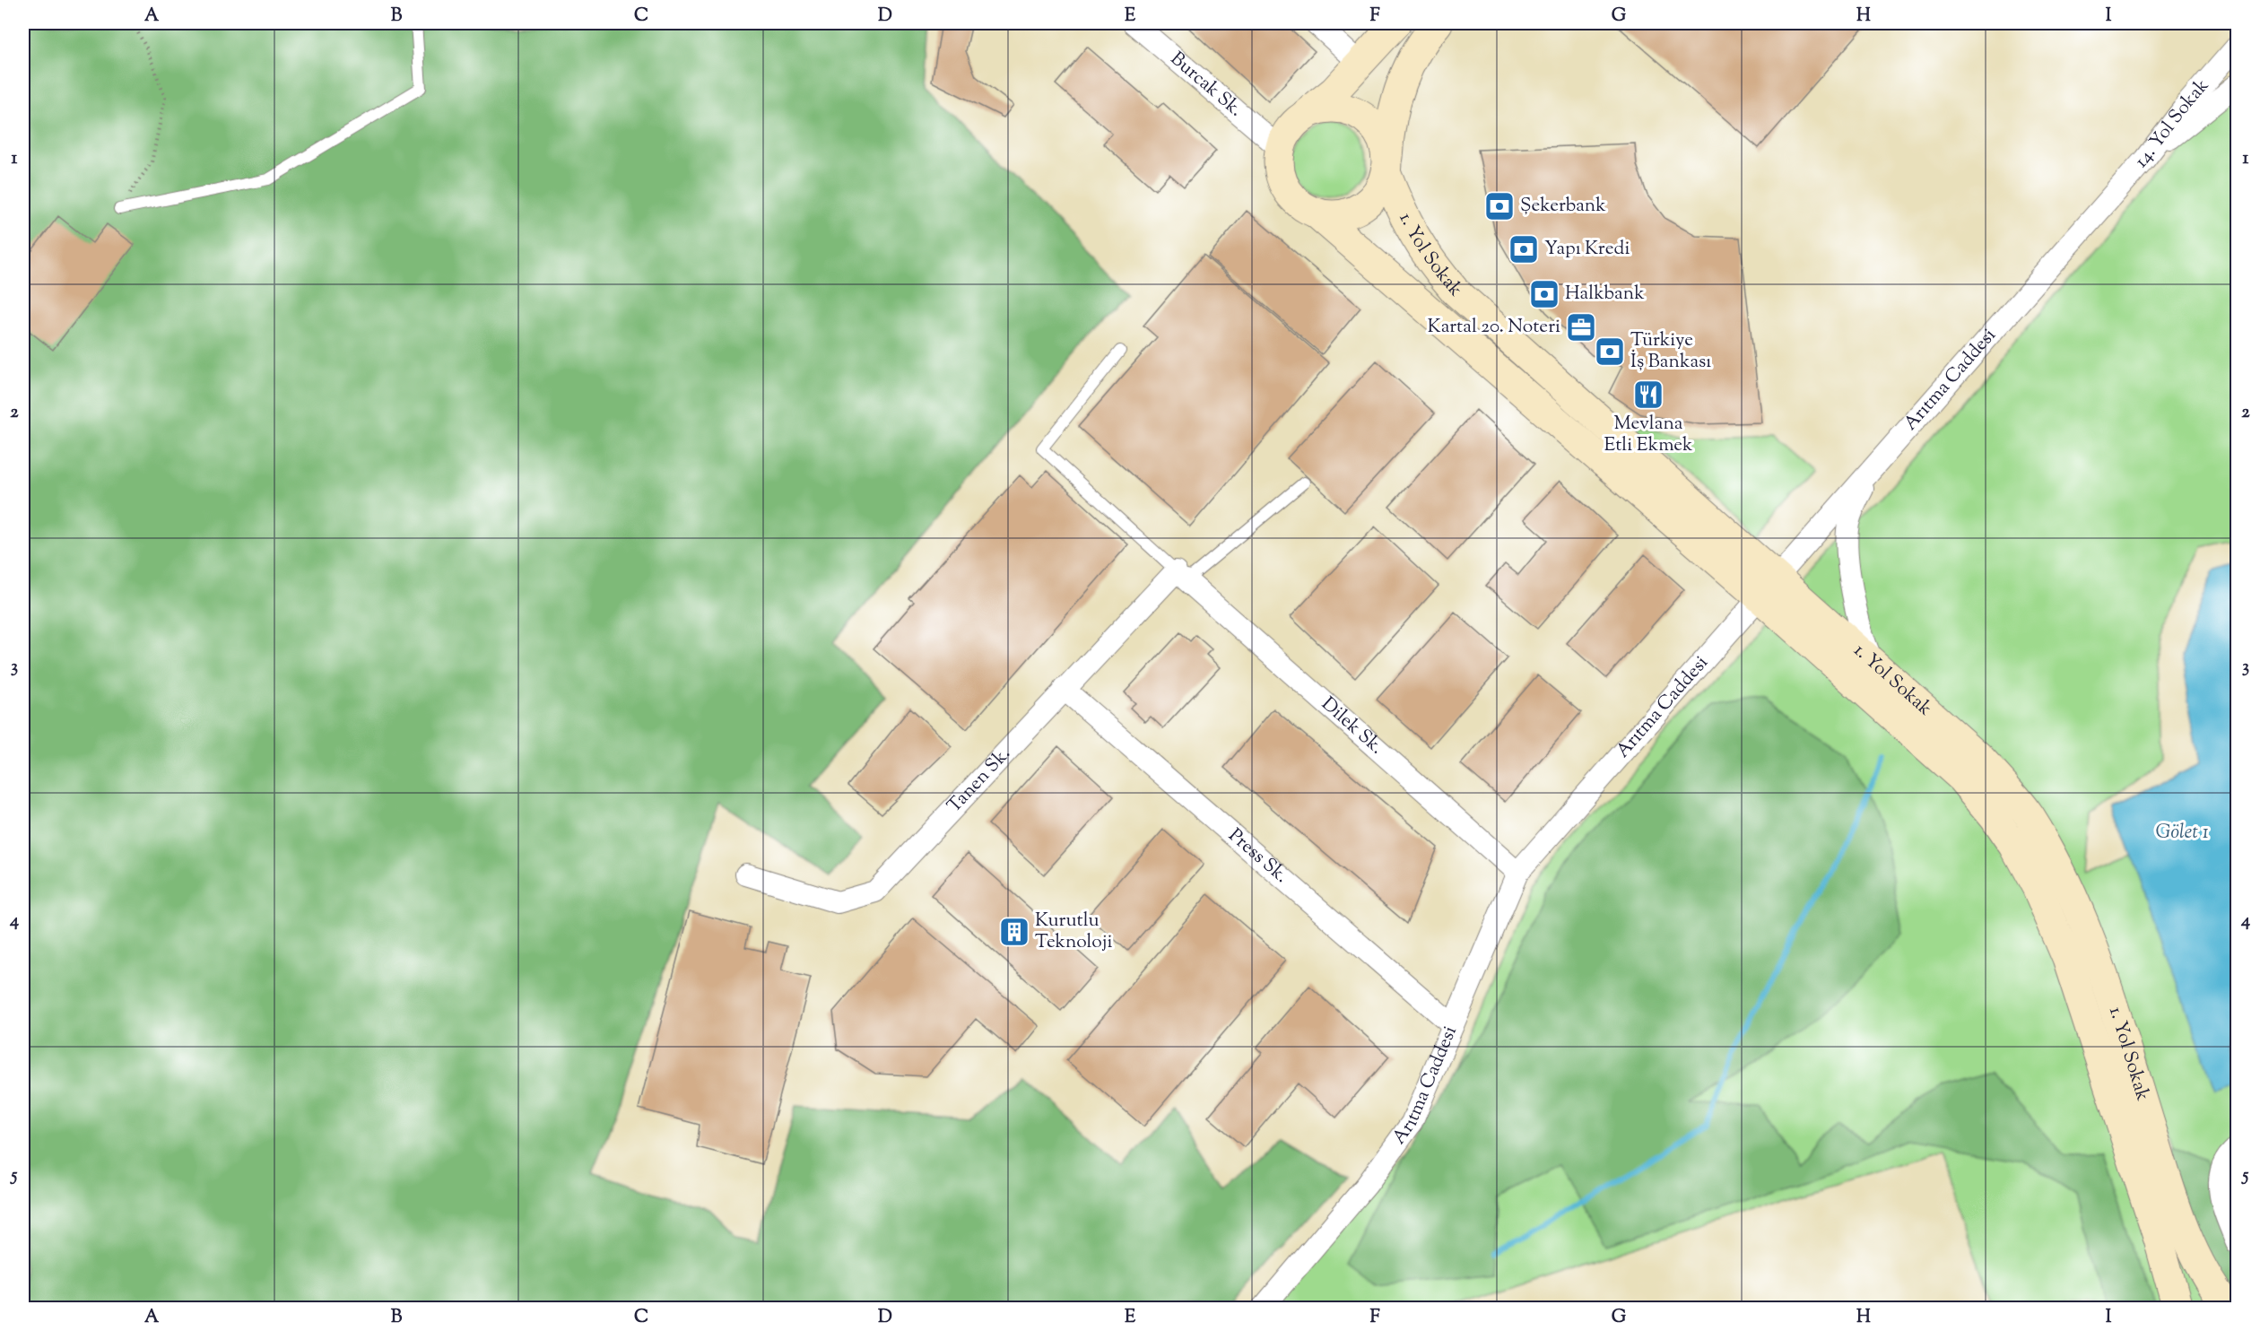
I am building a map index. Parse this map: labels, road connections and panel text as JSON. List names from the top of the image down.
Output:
{
  "streets": {
    "main road": ["1. Yol Sokak"],
    "street": [
      "Burcak Sk.",
      "14. Yol Sokak",
      "Arıtma Caddesi",
      "Dilek Sk.",
      "Tanen Sk.",
      "Press Sk."
    ]
  },
  "crossings": [
    ["Burcak Sk.", "1. Yol Sokak"],
    ["14. Yol Sokak", "Arıtma Caddesi"],
    ["1. Yol Sokak", "Arıtma Caddesi"],
    ["Arıtma Caddesi", "Dilek Sk."],
    ["Arıtma Caddesi", "Press Sk."],
    ["Dilek Sk.", "Tanen Sk."],
    ["Tanen Sk.", "Press Sk."]
  ],
  "water": ["Gölet 1"],
  "places": {
    "bank": [
      "Şekerbank",
      "Yapı Kredi",
      "Halkbank",
      "Türkiye İş Bankası"
    ],
    "office": ["Kartal 20. Noteri"],
    "restaurant": ["Mevlana Etli Ekmek"],
    "building": ["Kurutlu Teknoloji"]
  },
  "grid": {
    "columns": [
      "A",
      "B",
      "C",
      "D",
      "E",
      "F",
      "G",
      "H",
      "I"
    ],
    "rows": [
      "1",
      "2",
      "3",
      "4",
      "5"
    ]
  }
}
